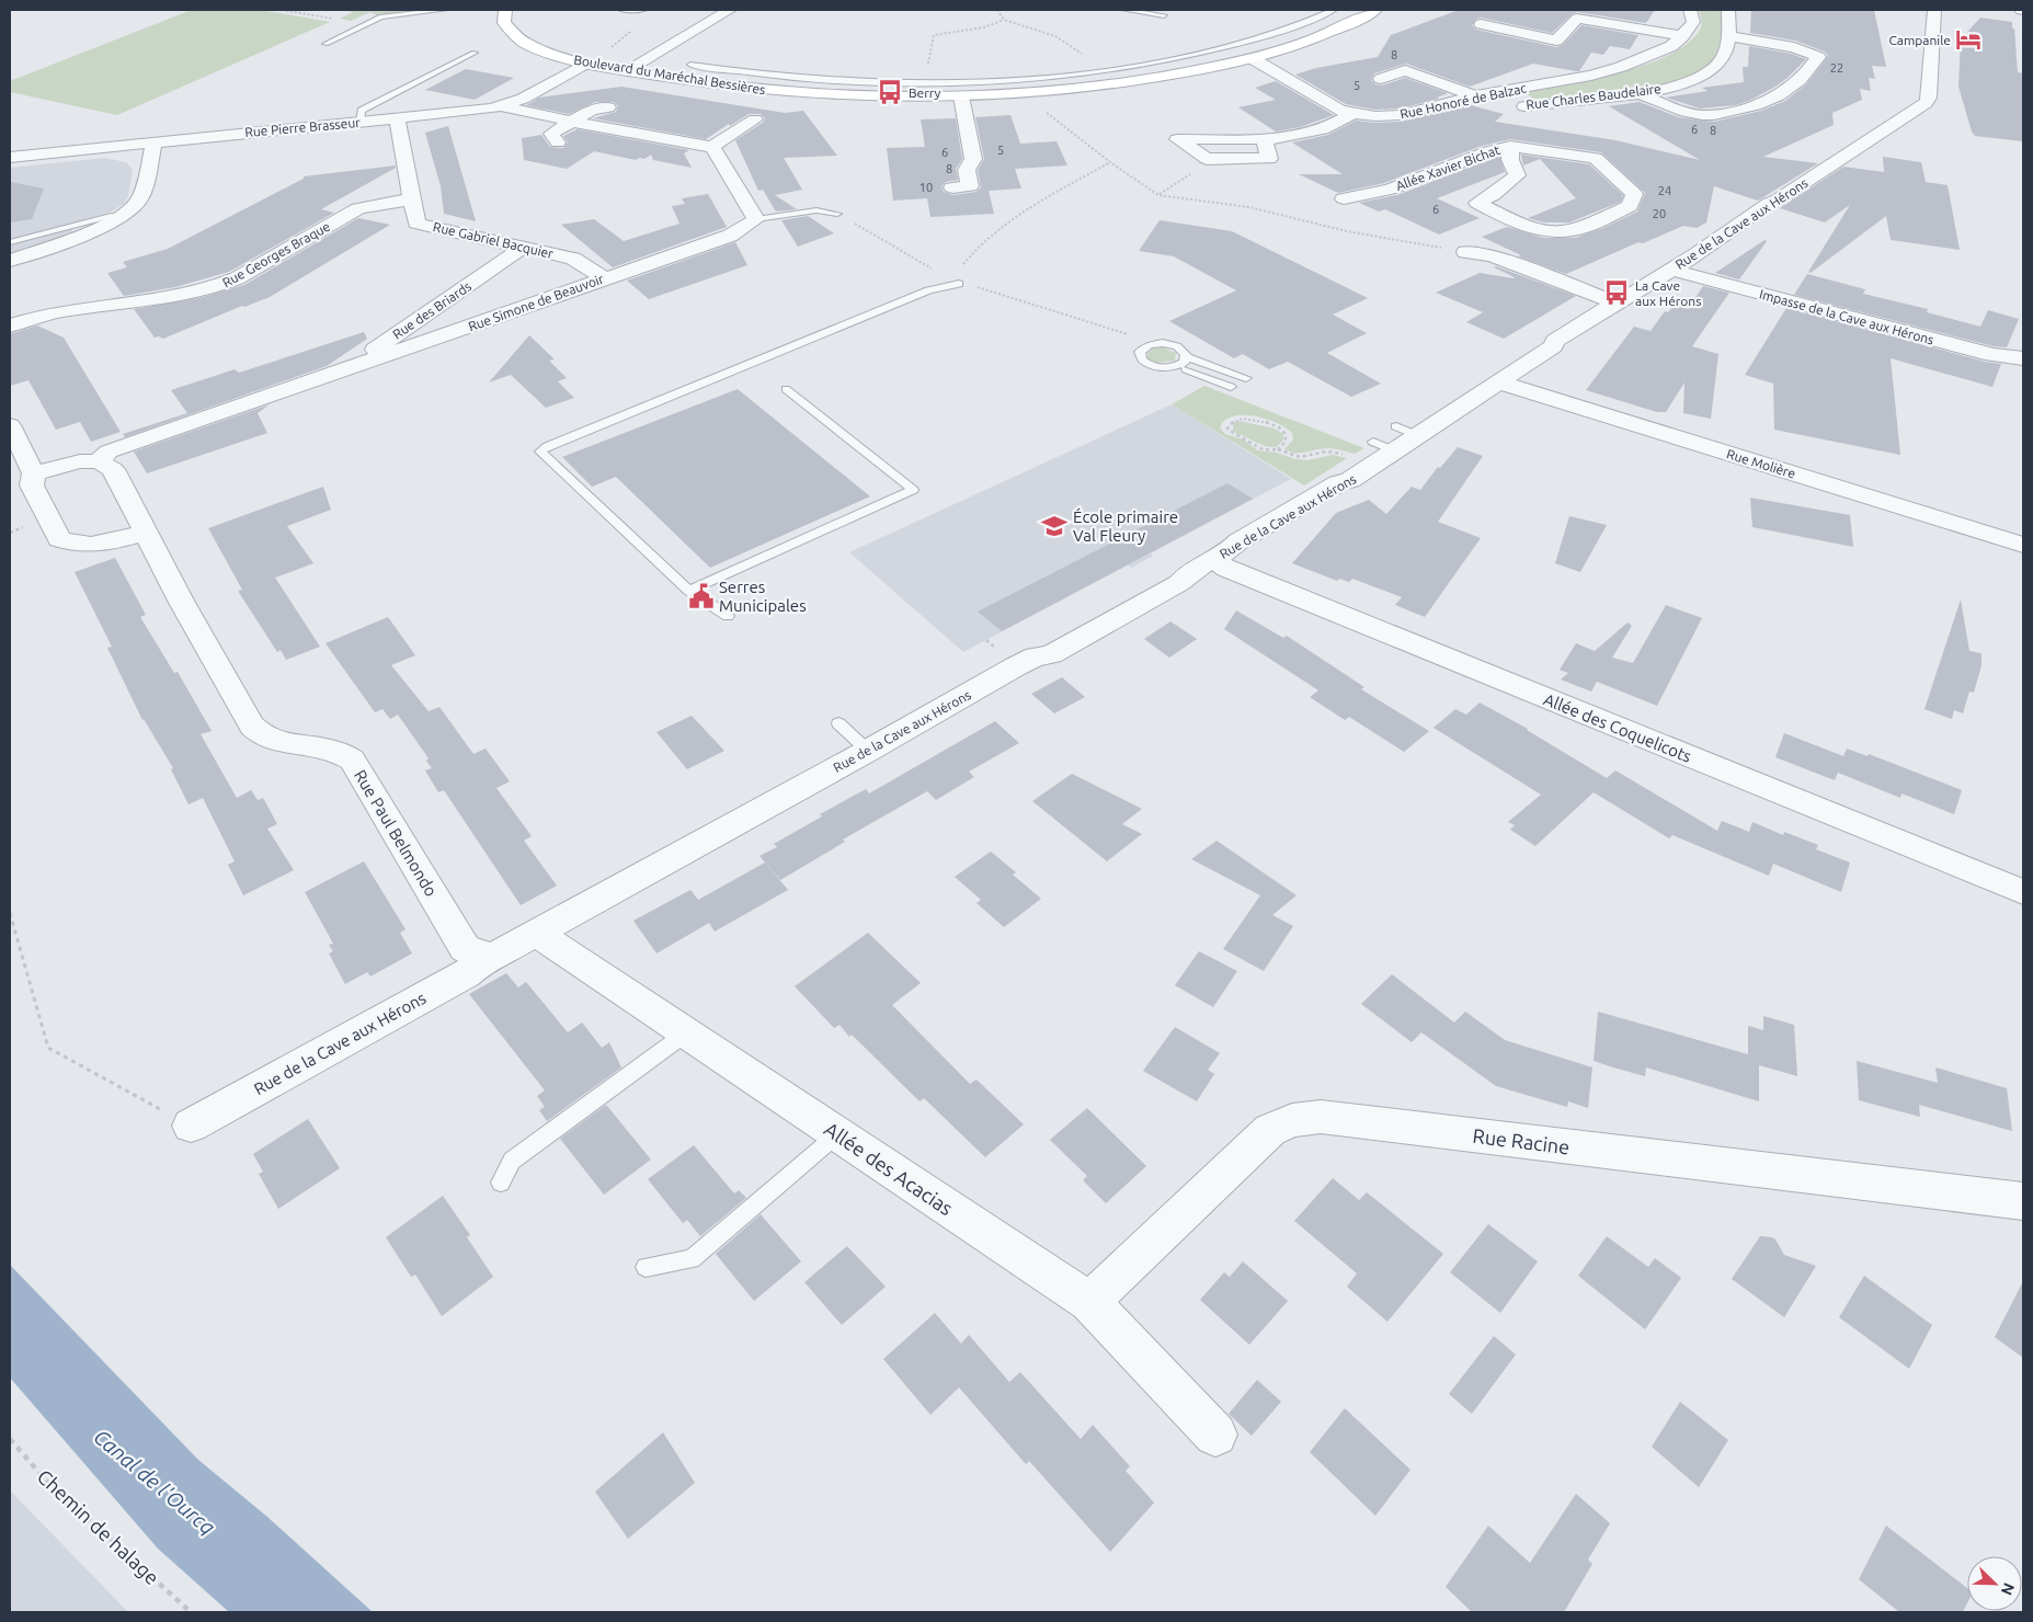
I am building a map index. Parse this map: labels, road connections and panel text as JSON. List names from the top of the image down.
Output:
{
  "streets": {
    "street": [
      "Boulevard du Maréchal Bessières",
      "Rue Charles Baudelaire",
      "Rue Honoré de Balzac",
      "Rue Pierre Brasseur",
      "Allée Xavier Bichat",
      "Rue de la Cave aux Hérons",
      "Rue Gabriel Bacquier",
      "Rue Georges Braque",
      "Rue Simone de Beauvoir",
      "Rue des Briards",
      "Impasse de la Cave aux Hérons",
      "Rue Molière",
      "Allée des Coquelicots",
      "Rue Paul Belmondo",
      "Rue Racine",
      "Allée des Acacias"
    ],
    "path": ["Chemin de halage"]
  },
  "crossings": [
    ["Boulevard du Maréchal Bessières", "Rue Honoré de Balzac"],
    ["Boulevard du Maréchal Bessières", "Rue Pierre Brasseur"],
    ["Rue Charles Baudelaire", "Rue Honoré de Balzac"],
    ["Rue Charles Baudelaire", "Allée Xavier Bichat"],
    ["Rue Pierre Brasseur", "Rue Gabriel Bacquier"],
    ["Rue de la Cave aux Hérons", "Impasse de la Cave aux Hérons"],
    ["Rue de la Cave aux Hérons", "Rue Molière"],
    ["Rue de la Cave aux Hérons", "Allée des Coquelicots"],
    ["Rue de la Cave aux Hérons", "Rue Paul Belmondo"],
    ["Rue de la Cave aux Hérons", "Allée des Acacias"],
    ["Rue Gabriel Bacquier", "Rue Georges Braque"],
    ["Rue Gabriel Bacquier", "Rue Simone de Beauvoir"],
    ["Rue Gabriel Bacquier", "Rue des Briards"],
    ["Rue Simone de Beauvoir", "Rue des Briards"],
    ["Rue Simone de Beauvoir", "Rue Paul Belmondo"],
    ["Rue Racine", "Allée des Acacias"]
  ],
  "water": ["Canal de l'Ourcq"],
  "places": {
    "hotel": ["Campanile"],
    "bus stop": ["Berry", "La Cave aux Hérons"],
    "school or university": ["École primaire Val Fleury"],
    "public building": ["Serres Municipales"]
  },
  "house_numbers": [
    "8",
    "22",
    "5",
    "6",
    "8",
    "5",
    "6",
    "8",
    "10",
    "24",
    "6",
    "20"
  ],
  "north": "bottom right"
}
